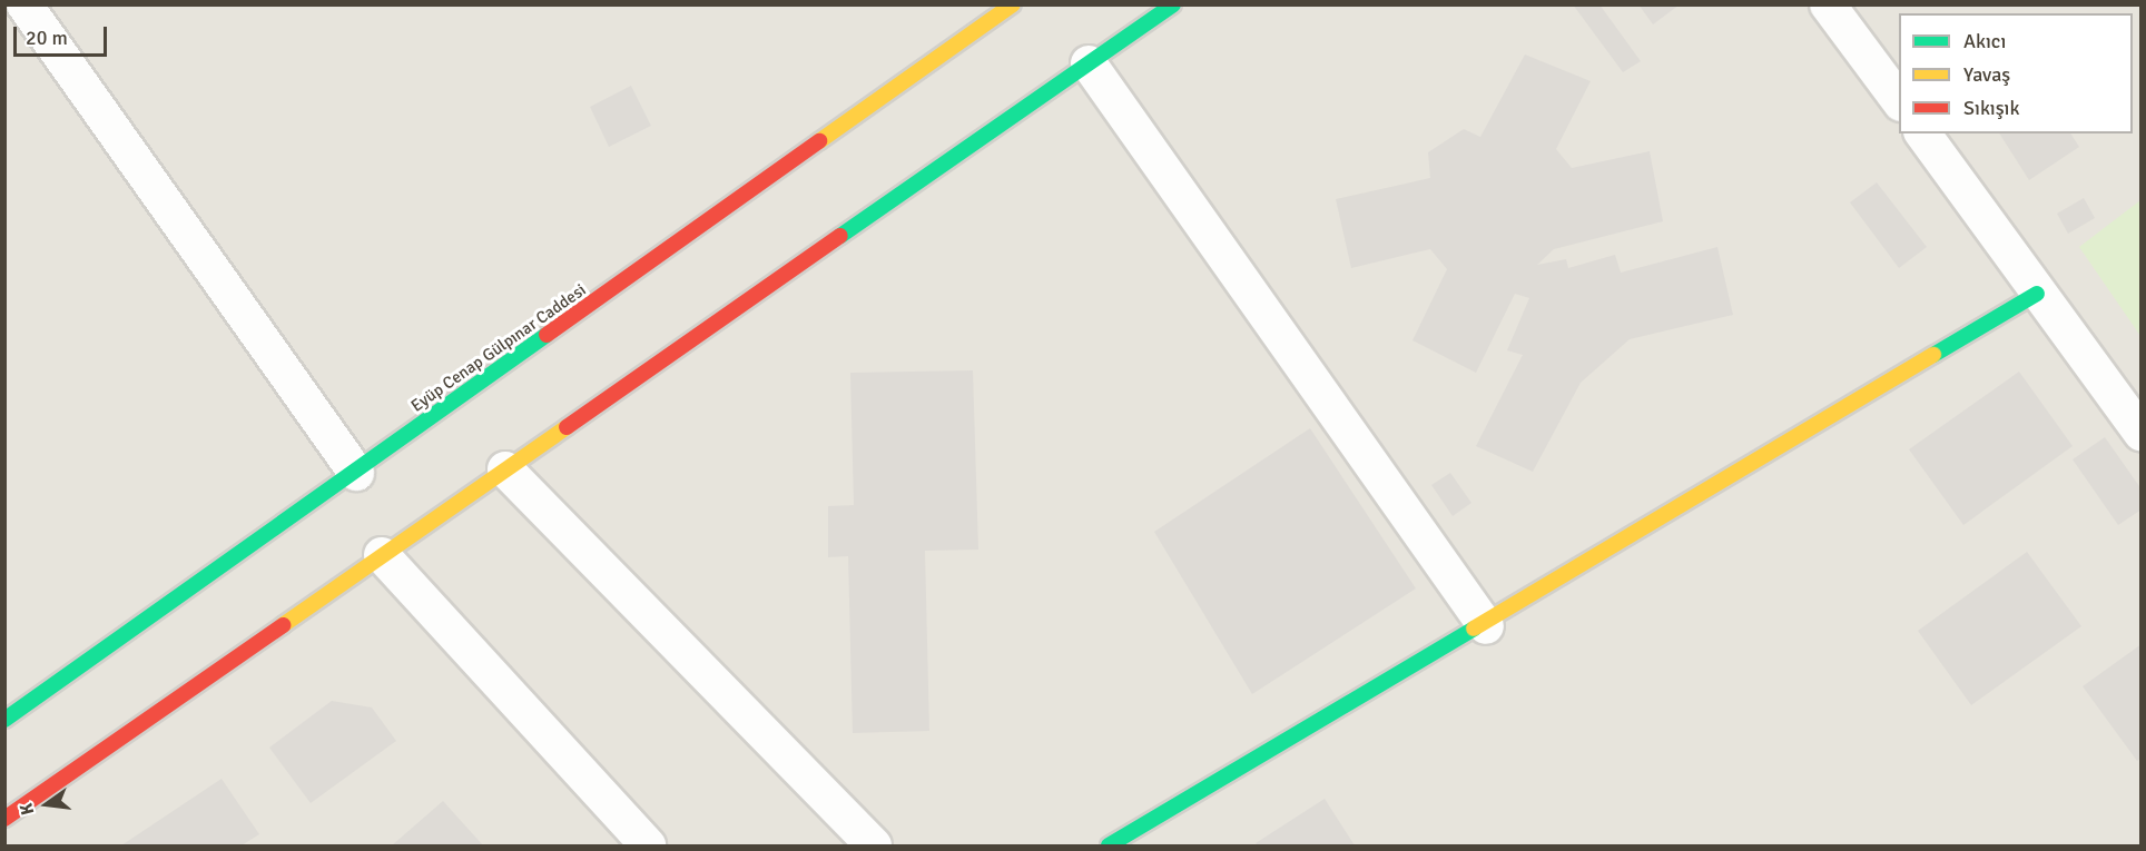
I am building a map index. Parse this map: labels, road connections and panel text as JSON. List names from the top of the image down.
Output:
{
  "streets": {
    "main road": ["Eyüp Cenap Gülpınar Caddesi"]
  },
  "legend": ["Akıcı", "Yavaş", "Sıkışık"],
  "scale_bar": "20 m",
  "north": "left"
}
